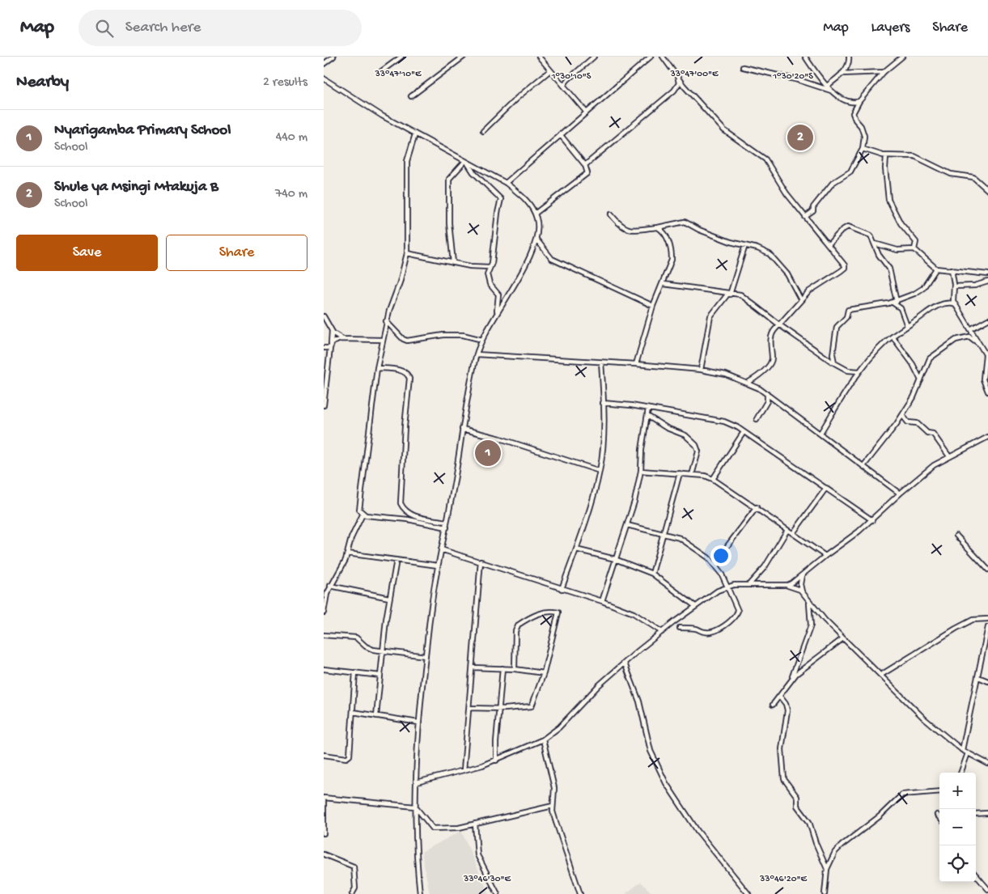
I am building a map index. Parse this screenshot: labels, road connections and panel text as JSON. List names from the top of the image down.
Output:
{
  "page": {
    "header": "Map",
    "search": "Search here",
    "nav": ["Map", "Layers", "Share"],
    "heading": ["Nearby", "2 results"],
    "list": [
      {
        "mark": "1",
        "name": "Nyarigamba Primary School",
        "note": "School",
        "value": "440 m"
      },
      {
        "mark": "2",
        "name": "Shule ya Msingi Mtakuja B",
        "note": "School",
        "value": "740 m"
      }
    ],
    "pins": ["2", "1"],
    "buttons": ["Save", "Share"],
    "map_buttons": ["+", "−"]
  },
  "coordinates": [
    "33°47'00\"E",
    "33°47'10\"E",
    "1°30'10\"S",
    "1°30'20\"S",
    "33°46'30\"E",
    "33°46'20\"E"
  ]
}
